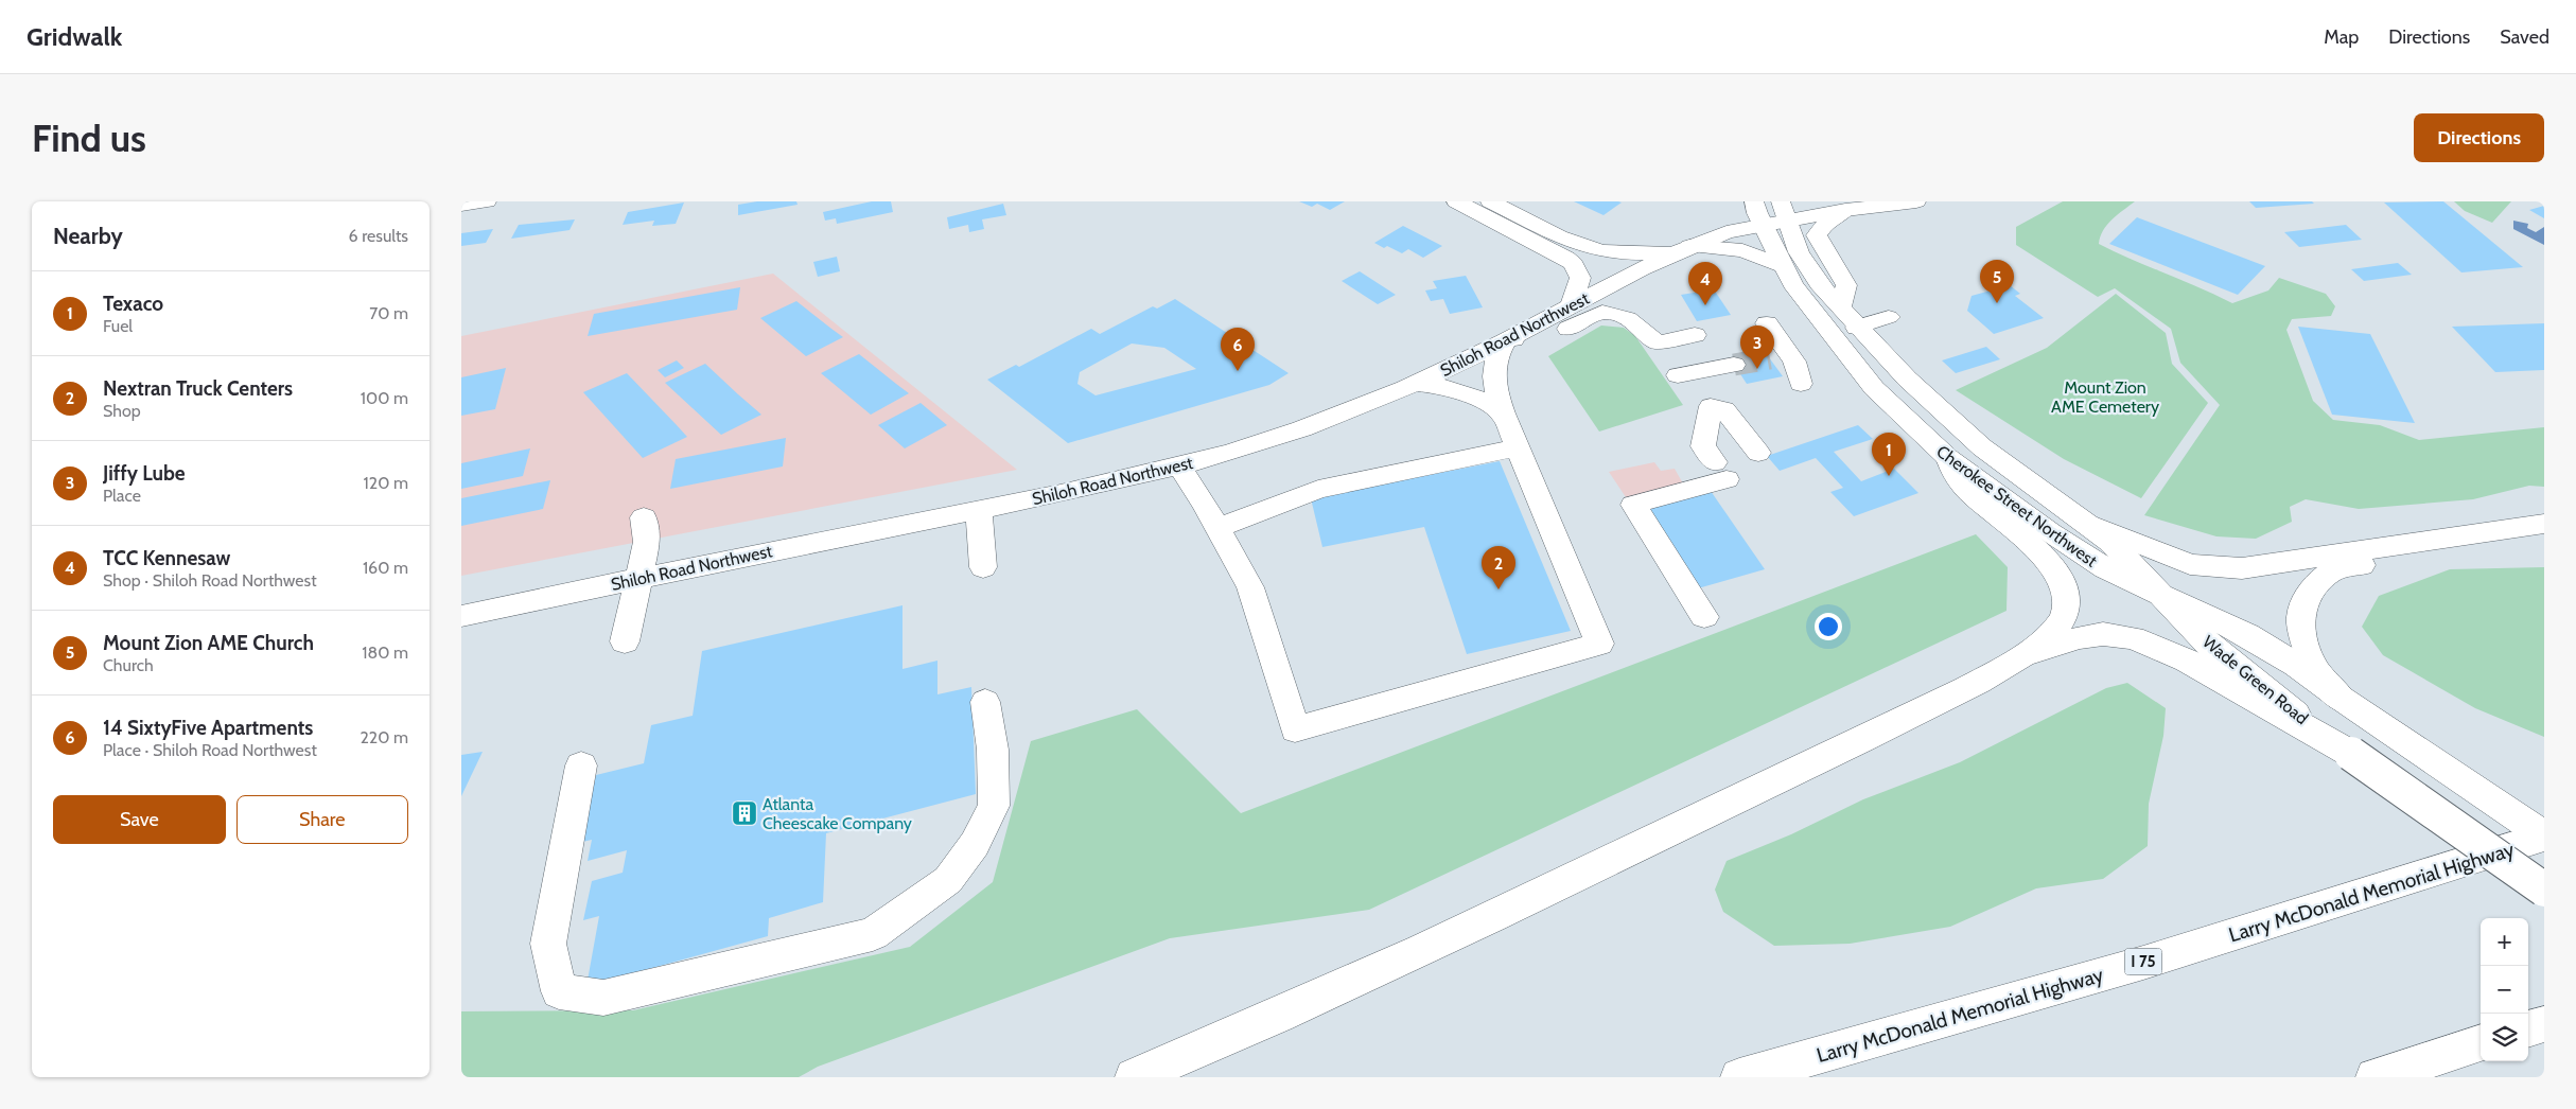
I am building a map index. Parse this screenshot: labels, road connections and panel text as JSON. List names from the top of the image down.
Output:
{
  "streets": {
    "main road": [
      "Shiloh Road Northwest",
      "Cherokee Street Northwest",
      "Wade Green Road",
      "Larry McDonald Memorial Highway",
      "I 75"
    ]
  },
  "crossings": [
    ["Shiloh Road Northwest", "Cherokee Street Northwest"],
    ["Cherokee Street Northwest", "Wade Green Road"],
    ["Wade Green Road", "Larry McDonald Memorial Highway"]
  ],
  "parks": ["Mount Zion AME Cemetery"],
  "places": {
    "building": ["Atlanta Cheescake Company"]
  },
  "page": {
    "header": "Gridwalk",
    "nav": ["Map", "Directions", "Saved"],
    "buttons": [
      "Directions",
      ["Save", "Share"]
    ],
    "title": "Find us",
    "heading": ["Nearby", "6 results"],
    "pins": [
      "5",
      "4",
      "3",
      "6",
      "1",
      "2"
    ],
    "list": [
      {
        "mark": "1",
        "name": "Texaco",
        "note": "Fuel",
        "value": "70 m"
      },
      {
        "mark": "2",
        "name": "Nextran Truck Centers",
        "note": "Shop",
        "value": "100 m"
      },
      {
        "mark": "3",
        "name": "Jiffy Lube",
        "note": "Place",
        "value": "120 m"
      },
      {
        "mark": "4",
        "name": "TCC Kennesaw",
        "note": "Shop · Shiloh Road Northwest",
        "value": "160 m"
      },
      {
        "mark": "5",
        "name": "Mount Zion AME Church",
        "note": "Church",
        "value": "180 m"
      },
      {
        "mark": "6",
        "name": "14 SixtyFive Apartments",
        "note": "Place · Shiloh Road Northwest",
        "value": "220 m"
      }
    ],
    "map_buttons": ["+", "−"]
  }
}
